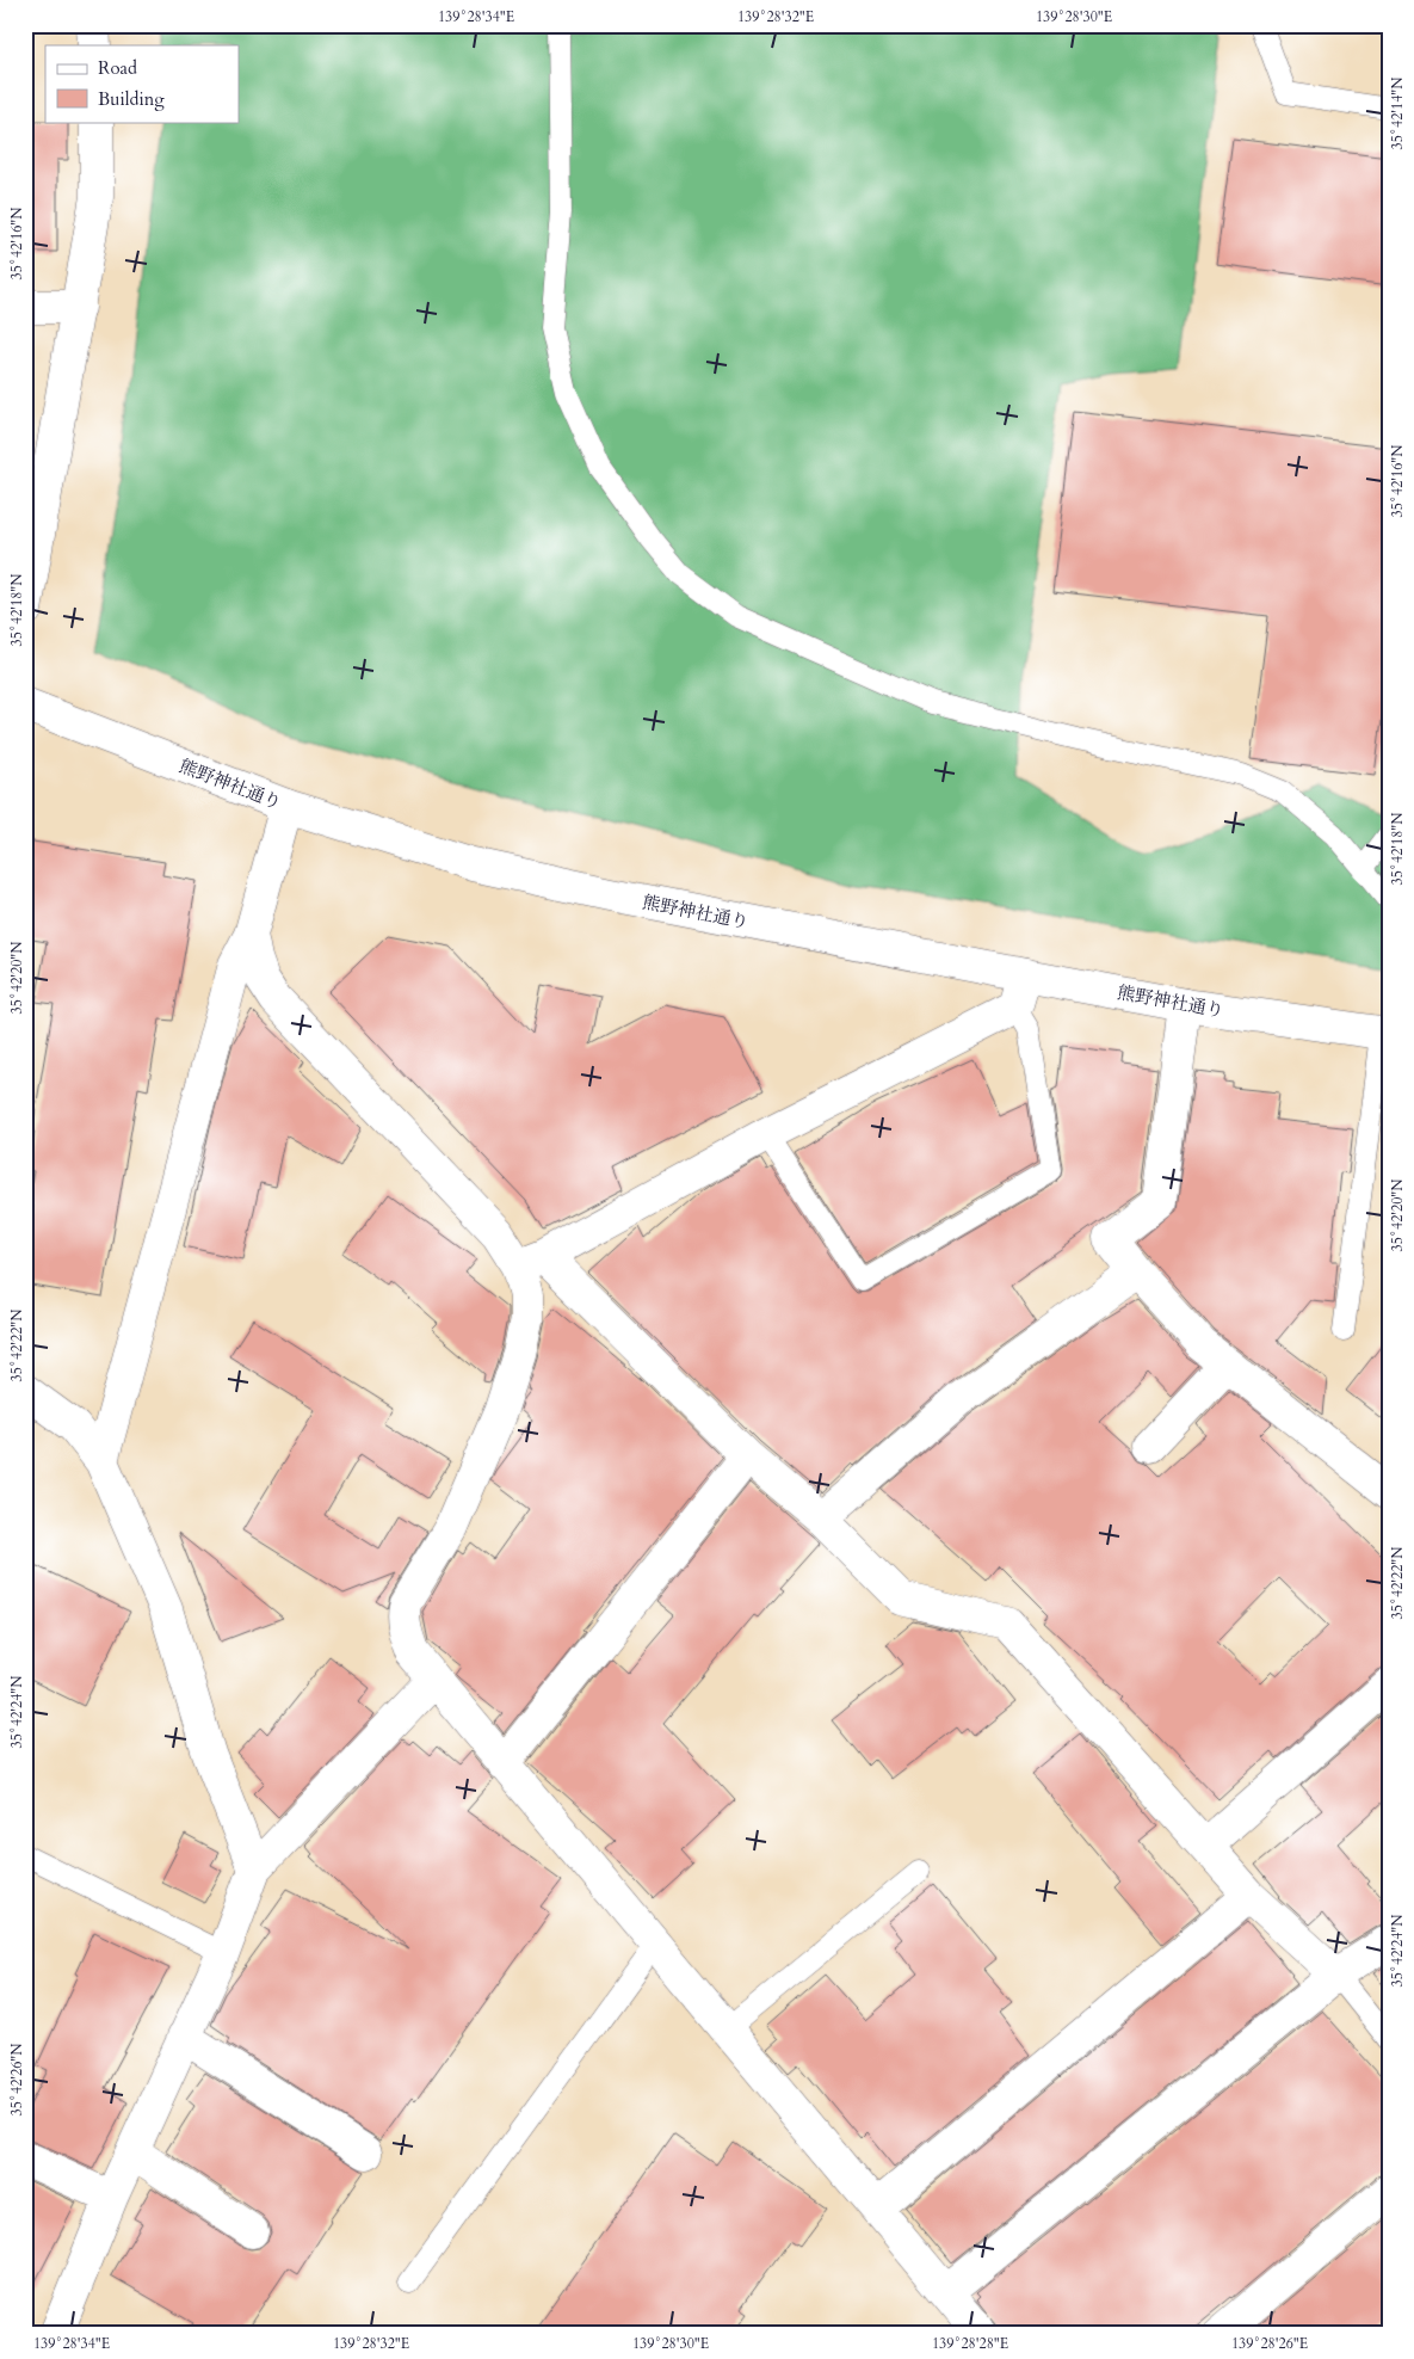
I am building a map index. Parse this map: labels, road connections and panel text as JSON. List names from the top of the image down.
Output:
{
  "streets": {
    "street": ["熊野神社通り"]
  },
  "legend": ["Road", "Building"],
  "coordinates": [
    "139°28'34\"E",
    "139°28'32\"E",
    "139°28'30\"E",
    "35°42'14\"N",
    "35°42'16\"N",
    "35°42'18\"N",
    "35°42'20\"N",
    "35°42'22\"N",
    "35°42'24\"N",
    "35°42'26\"N",
    "139°28'28\"E",
    "139°28'26\"E"
  ]
}
